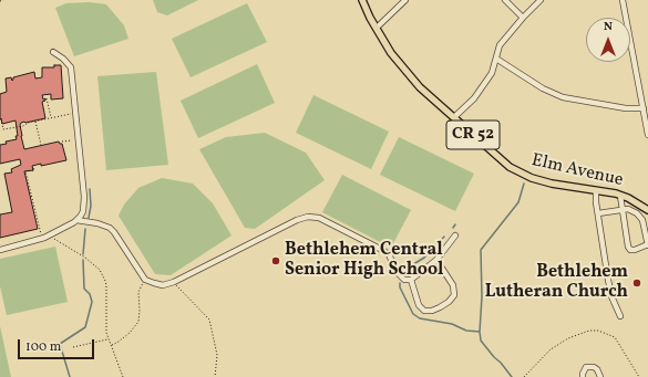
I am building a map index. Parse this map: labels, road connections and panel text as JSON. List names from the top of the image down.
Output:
{
  "streets": {
    "main road": ["CR 52", "Elm Avenue"]
  },
  "places": ["Bethlehem Central Senior High School", "Bethlehem Lutheran Church"],
  "scale_bar": "100 m",
  "north": "top"
}
